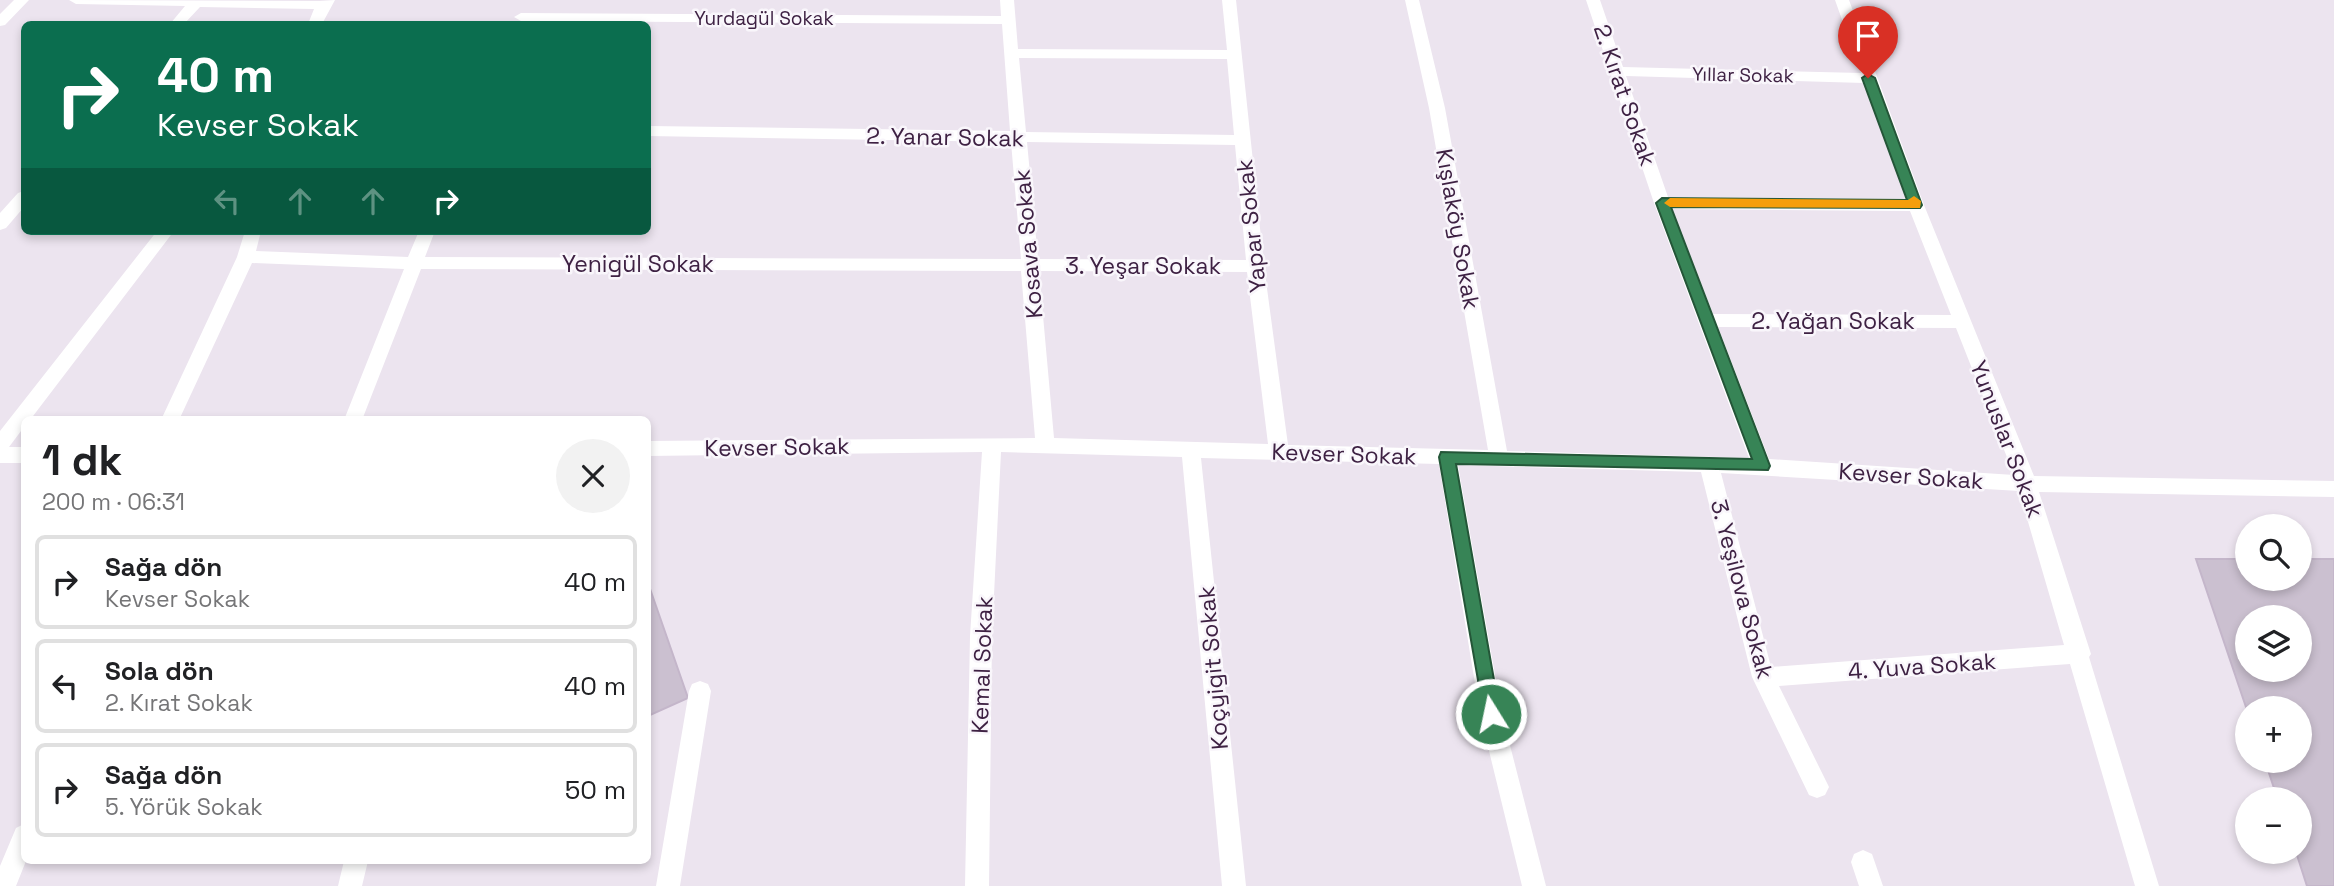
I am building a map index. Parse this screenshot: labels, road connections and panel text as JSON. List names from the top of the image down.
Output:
{
  "streets": {
    "street": [
      "Yurdagül Sokak",
      "Yıllar Sokak",
      "2. Kırat Sokak",
      "2. Yanar Sokak",
      "Yapar Sokak",
      "Kışlaköy Sokak",
      "Kosava Sokak",
      "Yenigül Sokak",
      "3. Yeşar Sokak",
      "2. Yağan Sokak",
      "Yunuslar Sokak",
      "Kevser Sokak",
      "3. Yeşilova Sokak",
      "Kemal Sokak",
      "4. Yuva Sokak",
      "Koçyigit Sokak"
    ]
  },
  "crossings": [
    ["Yurdagül Sokak", "Kosava Sokak"],
    ["Yıllar Sokak", "2. Kırat Sokak"],
    ["Yıllar Sokak", "Yunuslar Sokak"],
    ["2. Kırat Sokak", "2. Yağan Sokak"],
    ["2. Kırat Sokak", "Kevser Sokak"],
    ["2. Yanar Sokak", "Yapar Sokak"],
    ["2. Yanar Sokak", "Kosava Sokak"],
    ["Yapar Sokak", "3. Yeşar Sokak"],
    ["Yapar Sokak", "Kevser Sokak"],
    ["Kışlaköy Sokak", "Kevser Sokak"],
    ["Kosava Sokak", "Yenigül Sokak"],
    ["Kosava Sokak", "3. Yeşar Sokak"],
    ["Kosava Sokak", "Kevser Sokak"],
    ["Yenigül Sokak", "3. Yeşar Sokak"],
    ["2. Yağan Sokak", "Yunuslar Sokak"],
    ["Yunuslar Sokak", "Kevser Sokak"],
    ["Yunuslar Sokak", "4. Yuva Sokak"],
    ["Kevser Sokak", "3. Yeşilova Sokak"],
    ["Kevser Sokak", "Kemal Sokak"],
    ["Kevser Sokak", "Koçyigit Sokak"],
    ["3. Yeşilova Sokak", "4. Yuva Sokak"]
  ],
  "page": {
    "turn": ["40 m", "Kevser Sokak"],
    "heading": ["1 dk", "200 m · 06:31"],
    "map_buttons": ["+", "−"],
    "list": [
      {
        "name": "Sağa dön",
        "note": "Kevser Sokak",
        "value": "40 m"
      },
      {
        "name": "Sola dön",
        "note": "2. Kırat Sokak",
        "value": "40 m"
      },
      {
        "name": "Sağa dön",
        "note": "5. Yörük Sokak",
        "value": "50 m"
      }
    ]
  }
}
